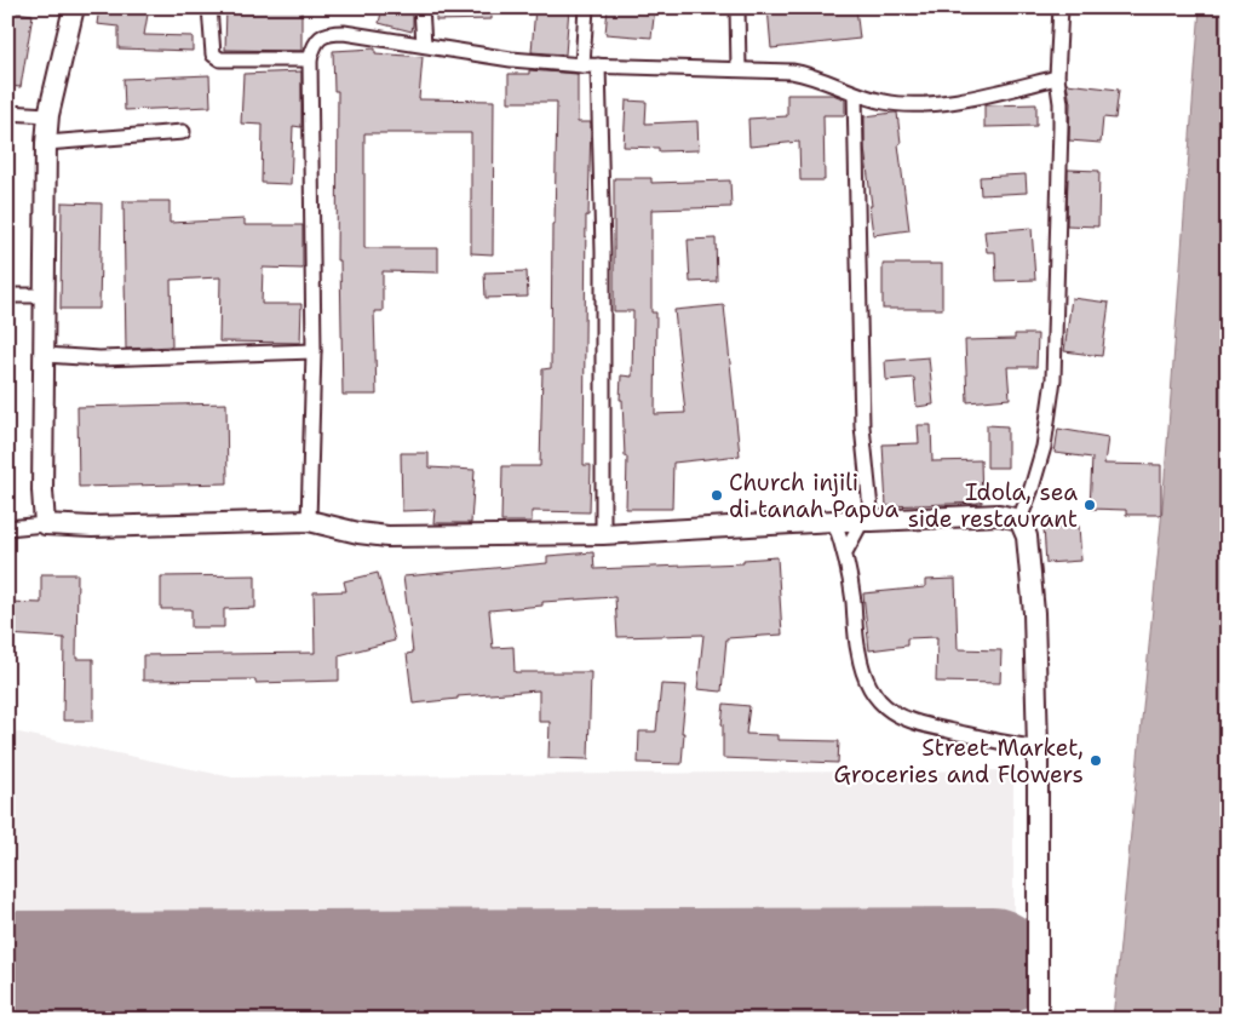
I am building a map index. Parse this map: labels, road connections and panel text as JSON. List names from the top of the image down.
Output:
{
  "places": ["Church injili di tanah Papua", "Idola, sea side restaurant", "Street Market, Groceries and Flowers"]
}
